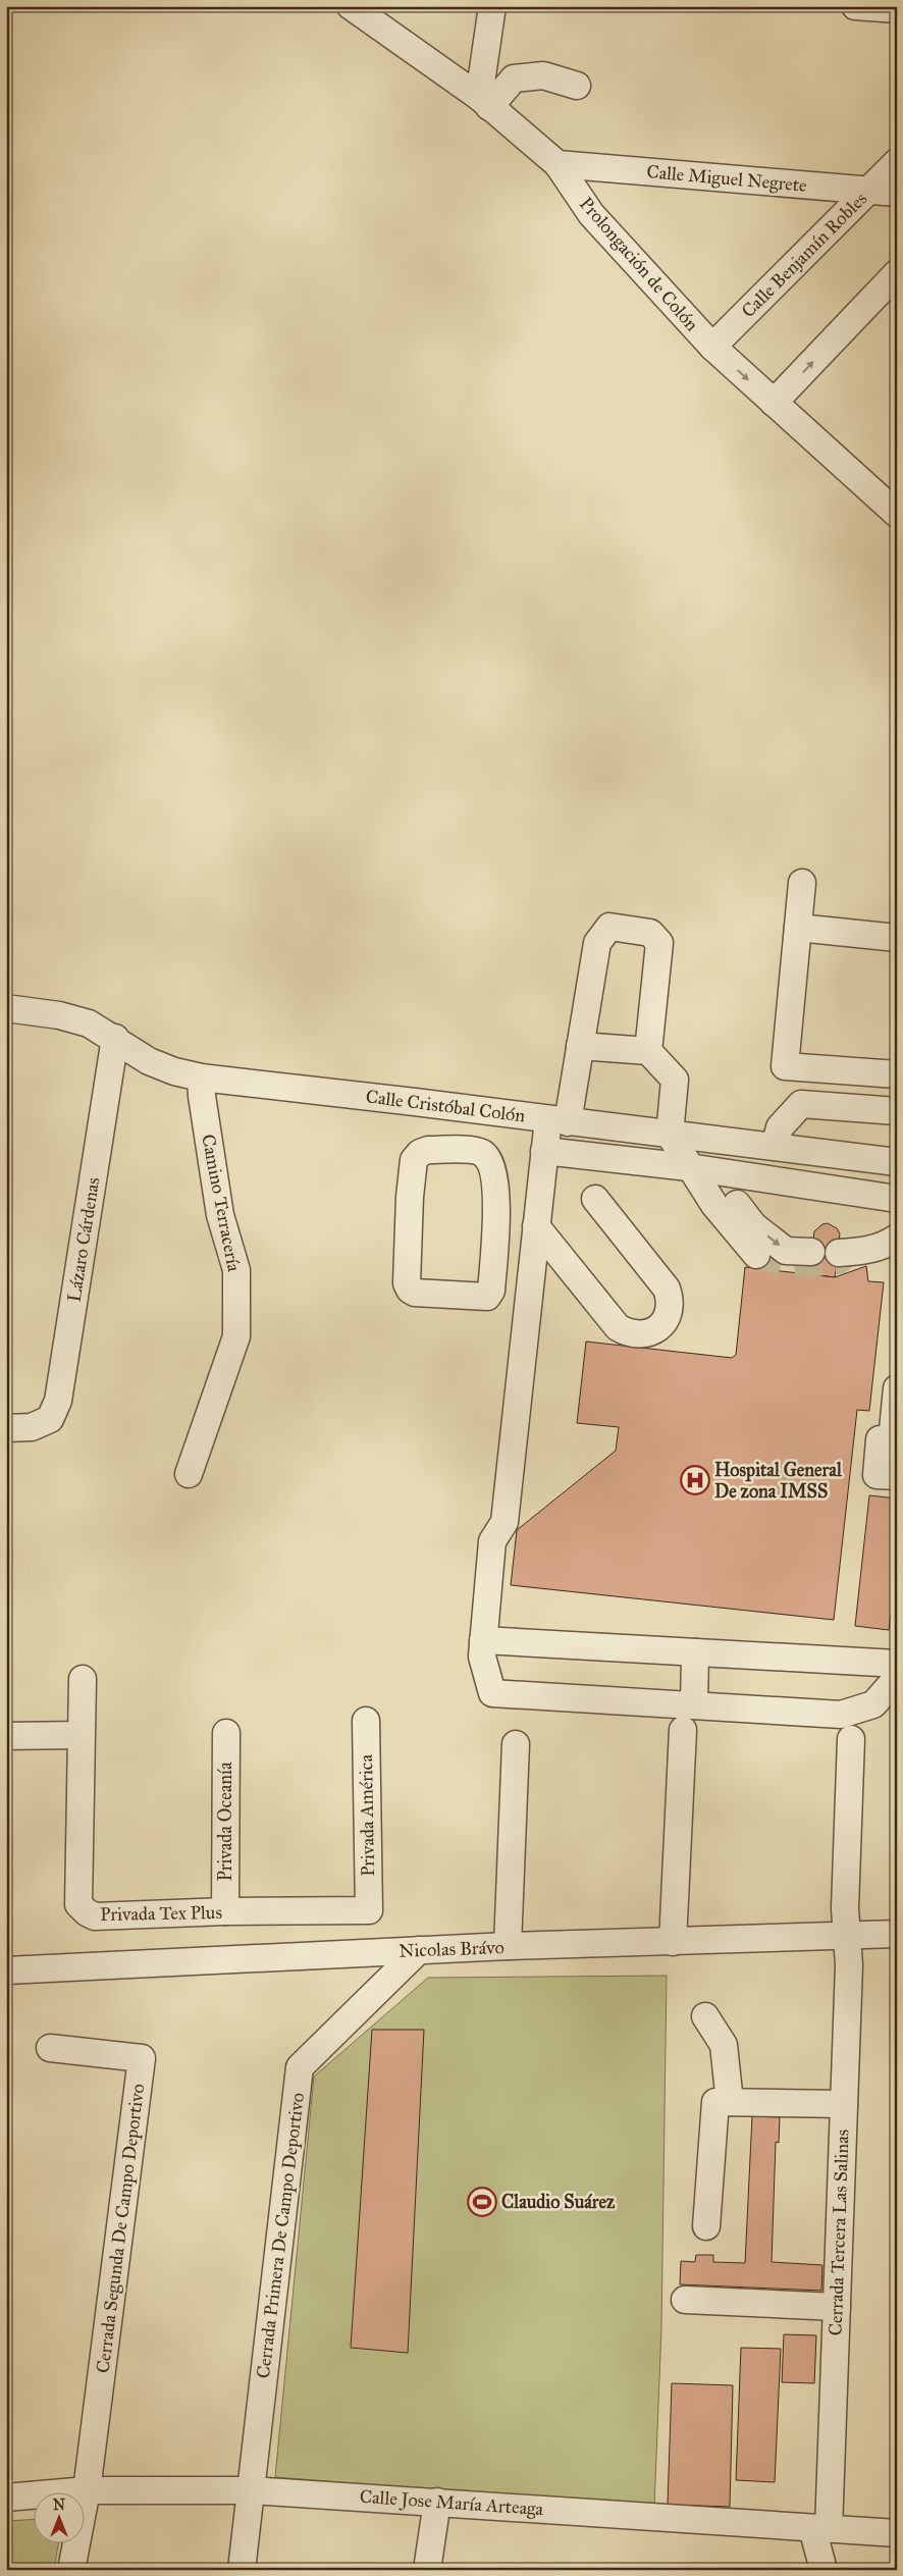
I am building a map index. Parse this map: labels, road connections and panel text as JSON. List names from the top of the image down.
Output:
{
  "streets": {
    "street": [
      "Calle Miguel Negrete",
      "Calle Benjamín Robles",
      "Prolongación de Colón",
      "Calle Cristóbal Colón",
      "Camino Terracería",
      "Lázaro Cárdenas",
      "Privada América",
      "Privada Oceanía",
      "Privada Tex Plus",
      "Nicolas Brávo",
      "Cerrada Segunda De Campo Deportivo",
      "Cerrada Tercera Las Salinas",
      "Cerrada Primera De Campo Deportivo",
      "Calle Jose María Arteaga"
    ]
  },
  "crossings": [
    ["Calle Miguel Negrete", "Calle Benjamín Robles"],
    ["Calle Miguel Negrete", "Prolongación de Colón"],
    ["Calle Benjamín Robles", "Prolongación de Colón"],
    ["Calle Cristóbal Colón", "Camino Terracería"],
    ["Calle Cristóbal Colón", "Lázaro Cárdenas"],
    ["Privada América", "Privada Tex Plus"],
    ["Privada Oceanía", "Privada Tex Plus"],
    ["Nicolas Brávo", "Cerrada Tercera Las Salinas"],
    ["Nicolas Brávo", "Cerrada Primera De Campo Deportivo"],
    ["Cerrada Segunda De Campo Deportivo", "Calle Jose María Arteaga"],
    ["Cerrada Tercera Las Salinas", "Calle Jose María Arteaga"],
    ["Cerrada Primera De Campo Deportivo", "Calle Jose María Arteaga"]
  ],
  "places": {
    "hospital": ["Hospital General De zona IMSS"],
    "sports": ["Claudio Suárez"]
  },
  "north": "top"
}
